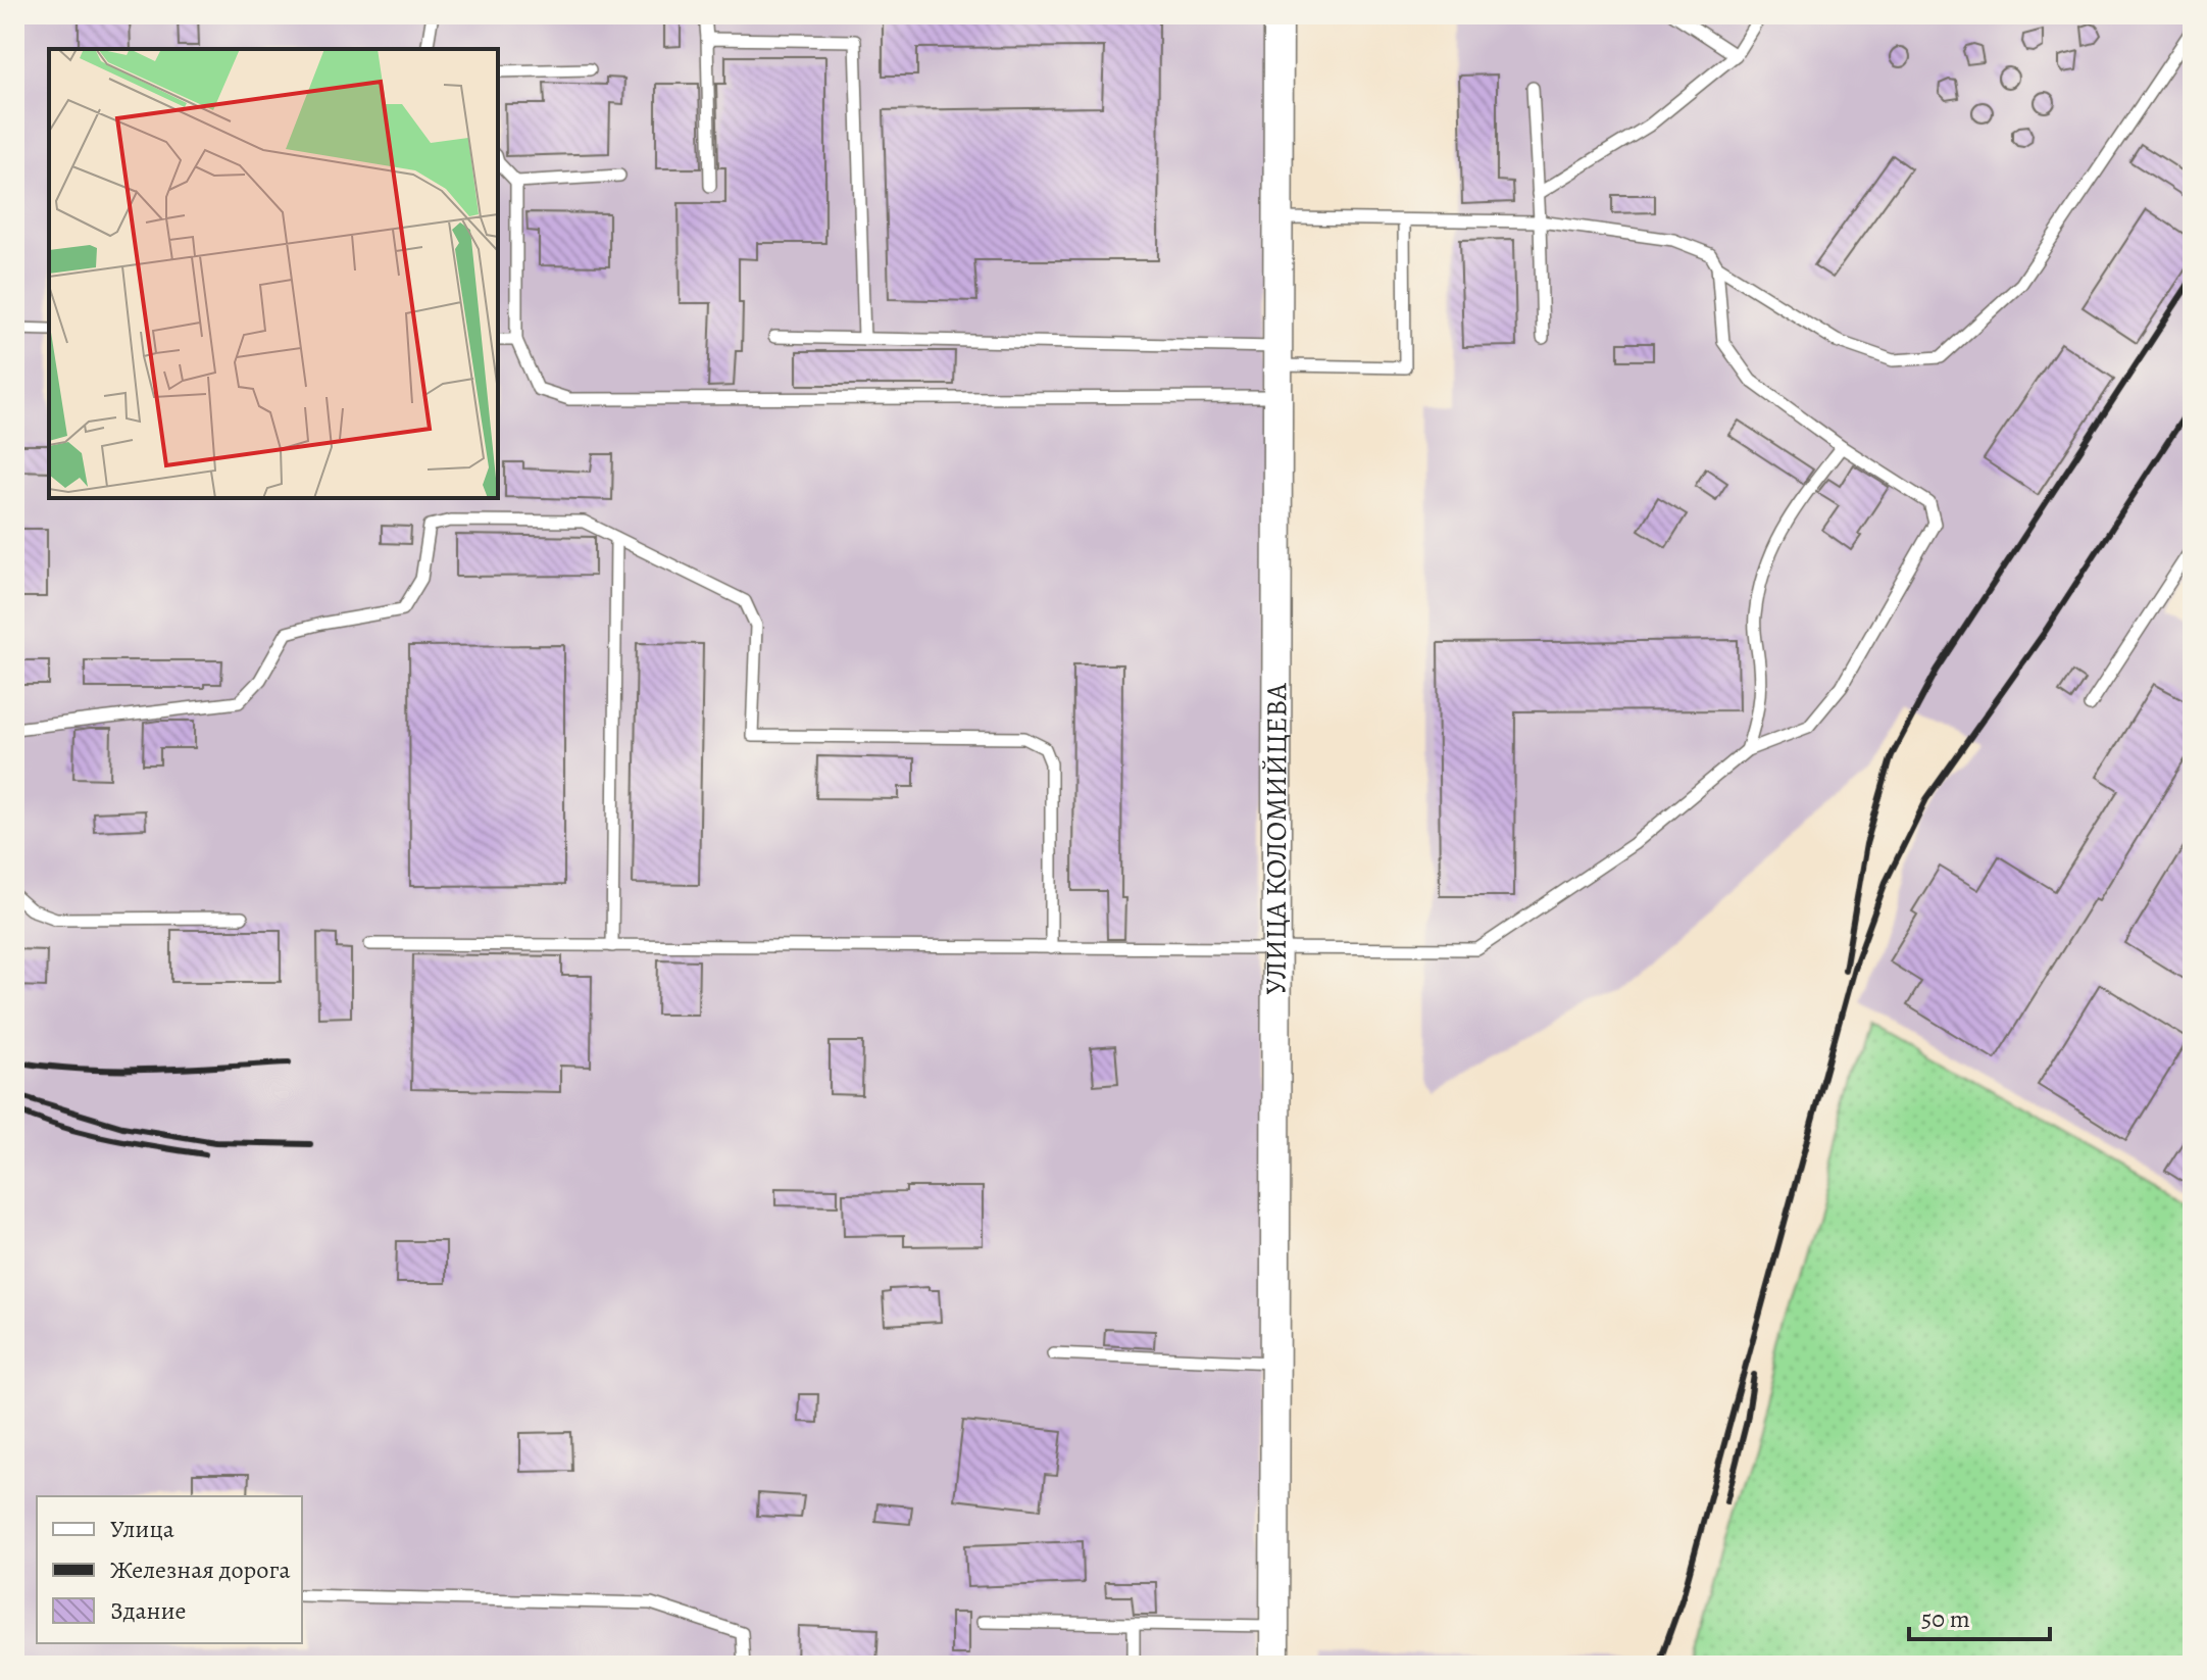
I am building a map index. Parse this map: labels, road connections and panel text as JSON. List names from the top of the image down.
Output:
{
  "streets": {
    "street": ["УЛИЦА КОЛОМИЙЦЕВА"]
  },
  "legend": ["Улица", "Железная дорога", "Здание"],
  "scale_bar": "50 m"
}
